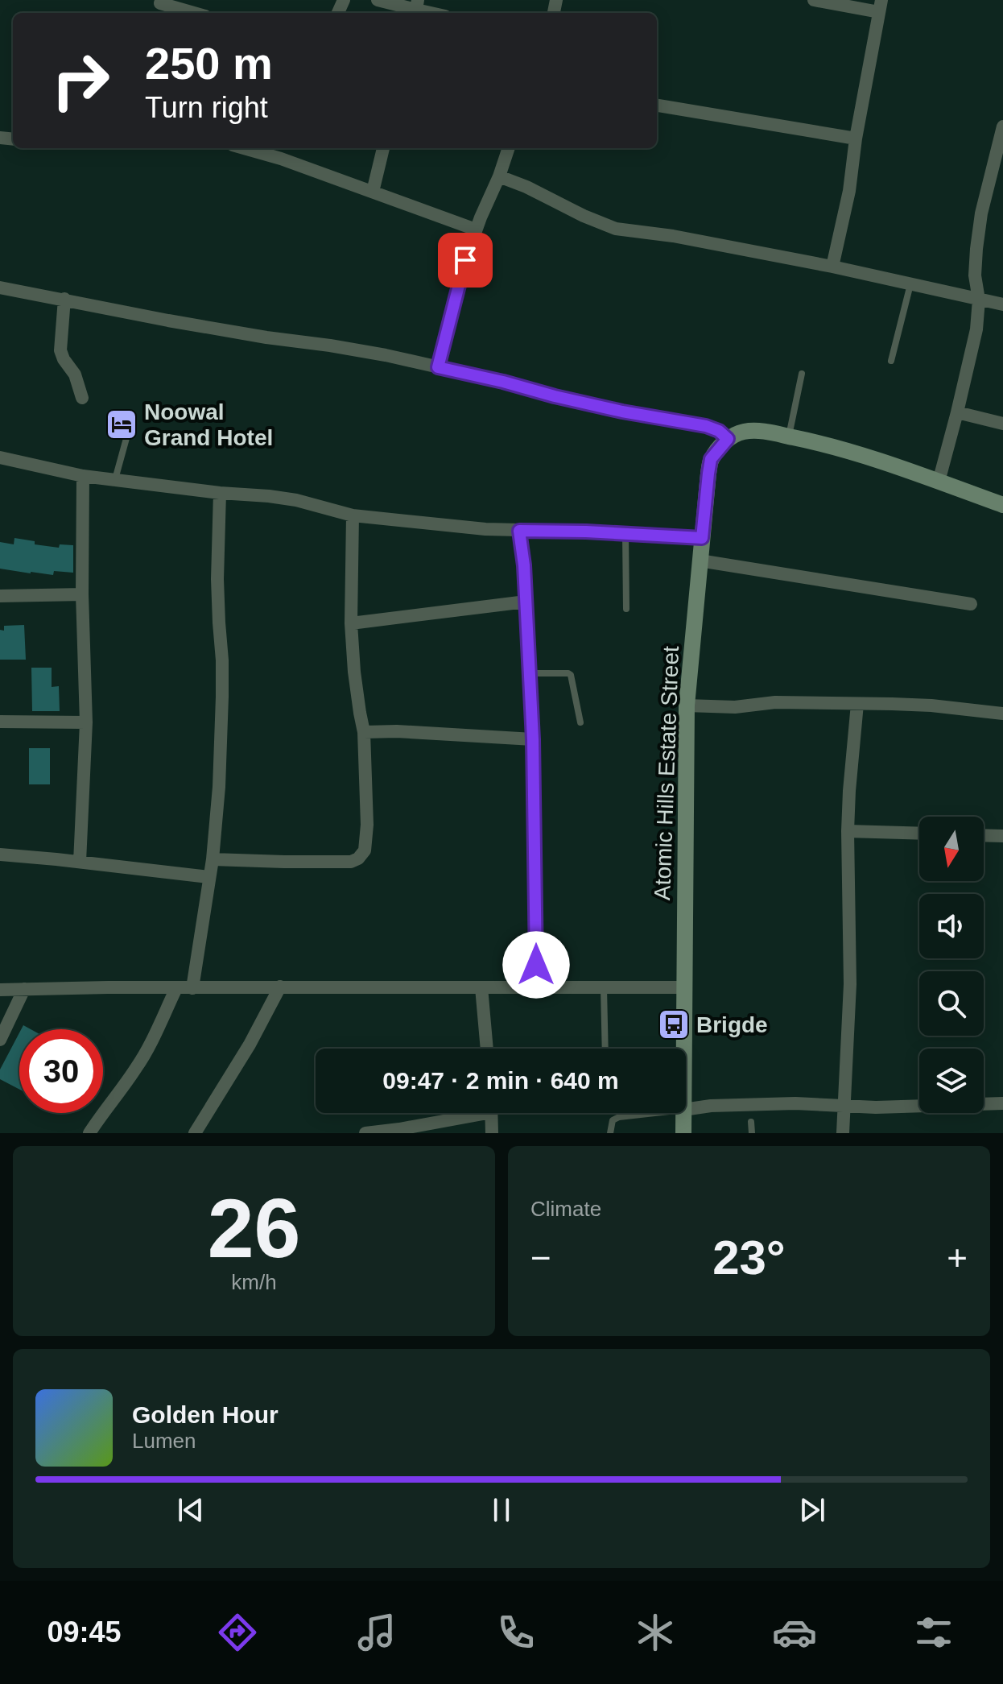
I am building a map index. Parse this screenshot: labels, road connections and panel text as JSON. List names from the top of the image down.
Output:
{
  "streets": {
    "street": ["Atomic Hills Estate Street"]
  },
  "places": {
    "hotel": ["Noowal Grand Hotel"],
    "bus stop": ["Brigde"]
  },
  "north": "bottom",
  "page": {
    "turn": ["250 m", "Turn right"],
    "limit": "30",
    "trip": "09:47 · 2 min · 640 m",
    "tile": [
      ["26", "km/h"],
      "Climate"
    ],
    "heat": ["−", "23°", "+"],
    "song": ["Golden Hour", "Lumen"],
    "tabs": "09:45"
  }
}
